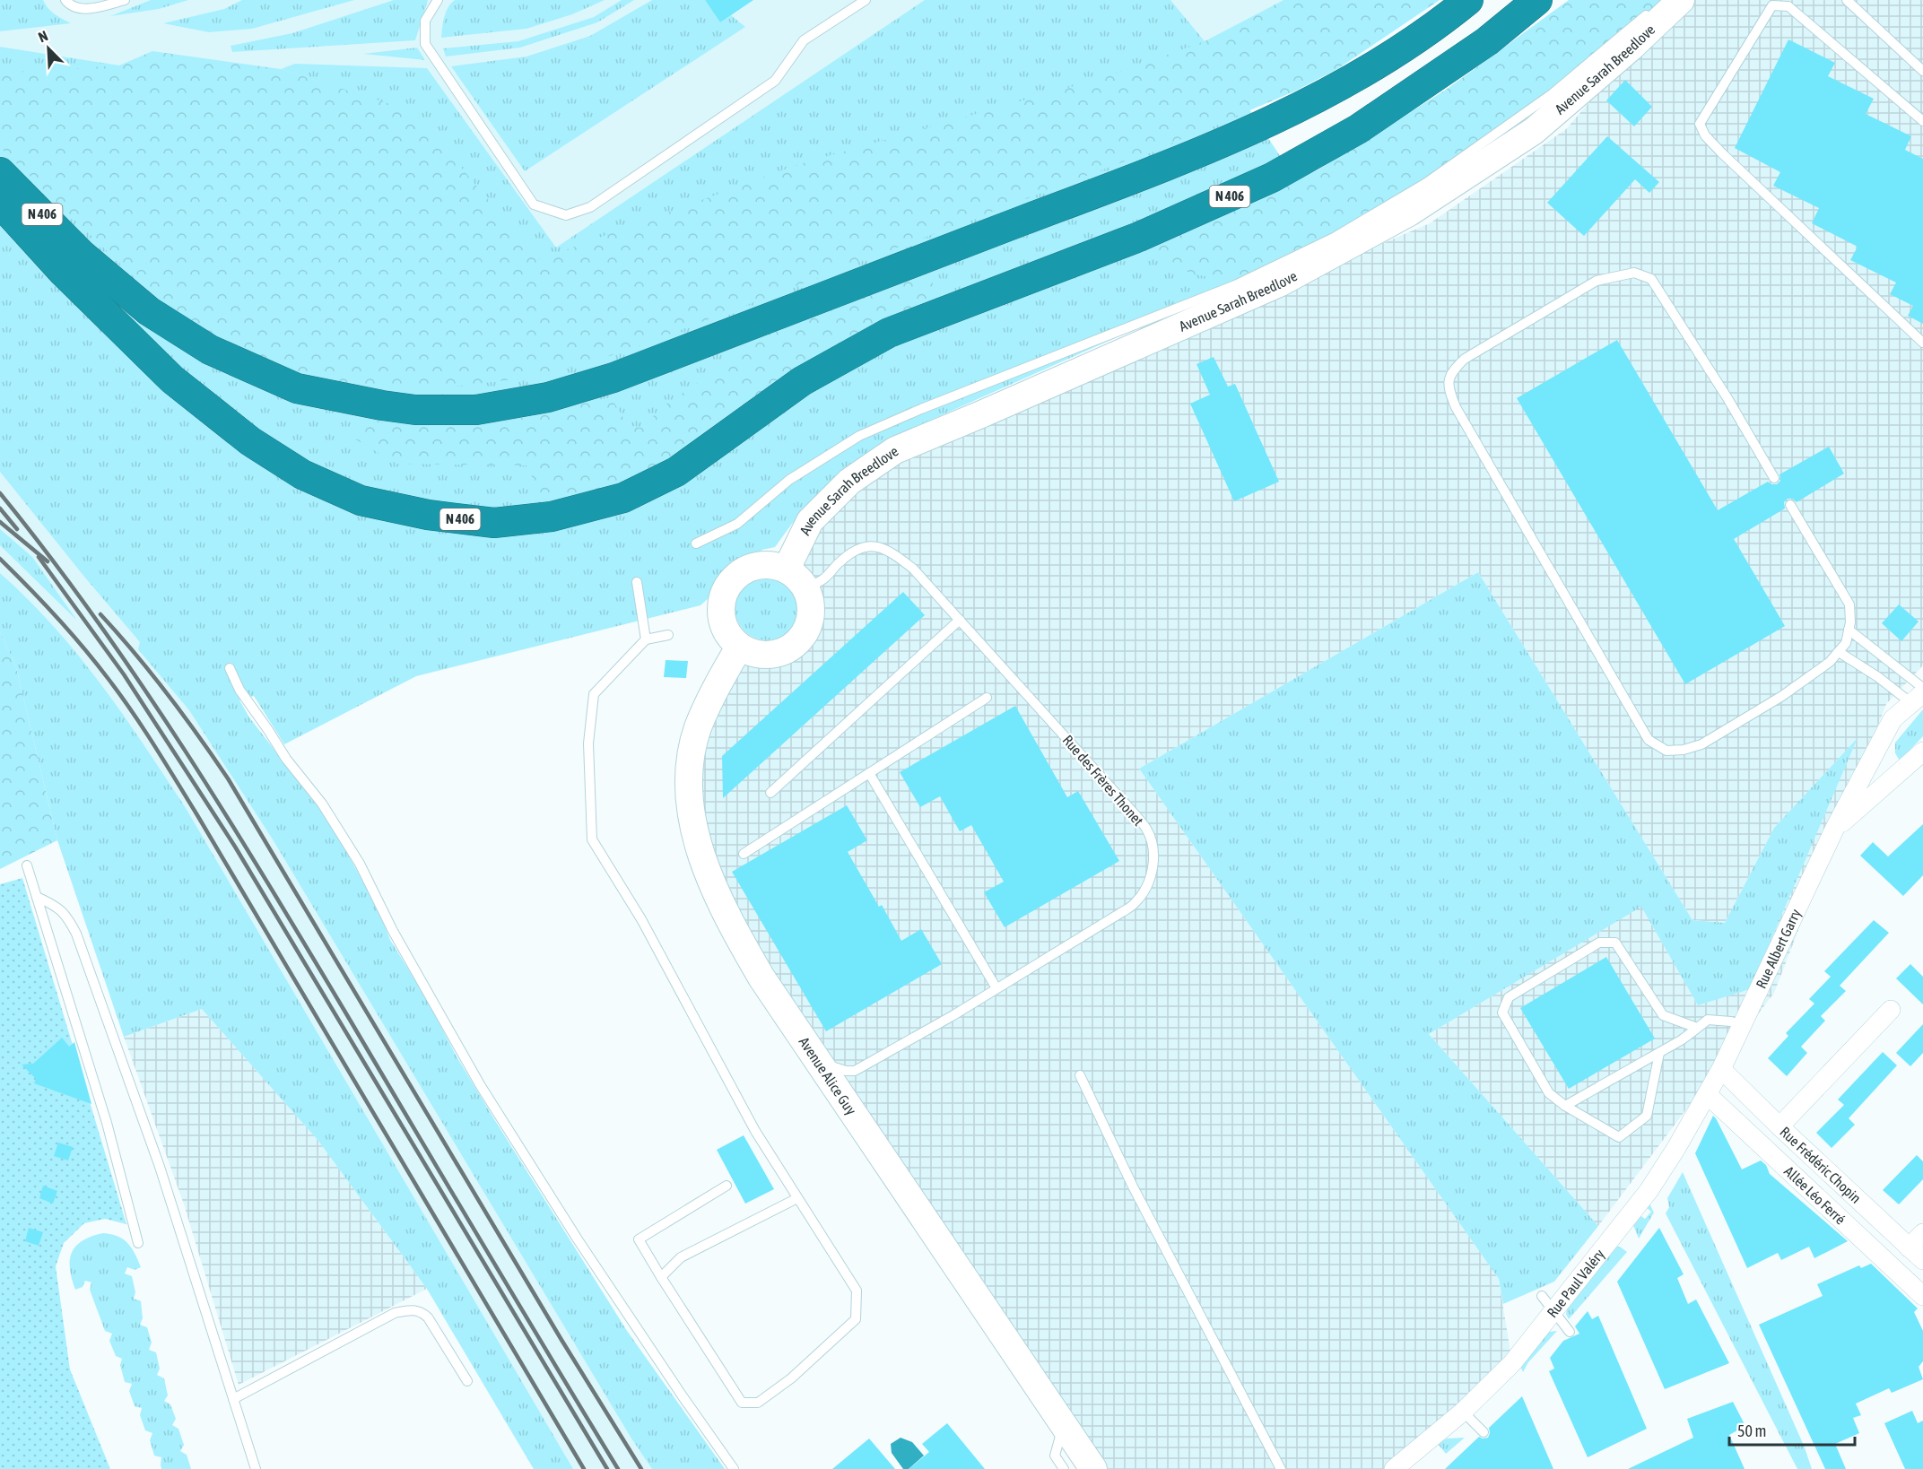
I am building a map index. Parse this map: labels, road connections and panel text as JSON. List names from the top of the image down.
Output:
{
  "streets": {
    "highway": ["N 406"],
    "main road": ["Avenue Sarah Breedlove", "Avenue Alice Guy"],
    "street": [
      "Rue Albert Garry",
      "Rue Frédéric Chopin",
      "Allée Léo Ferré",
      "Rue Paul Valéry"
    ],
    "lane": ["Rue des Frères Thonet"]
  },
  "crossings": [
    ["Avenue Sarah Breedlove", "Rue des Frères Thonet"],
    ["Avenue Sarah Breedlove", "Avenue Alice Guy"],
    ["Rue des Frères Thonet", "Avenue Alice Guy"],
    ["Rue Albert Garry", "Rue Frédéric Chopin"],
    ["Rue Albert Garry", "Rue Paul Valéry"],
    ["Rue Frédéric Chopin", "Rue Paul Valéry"],
    ["Allée Léo Ferré", "Rue Paul Valéry"]
  ],
  "scale_bar": "50 m",
  "north": "top left"
}
